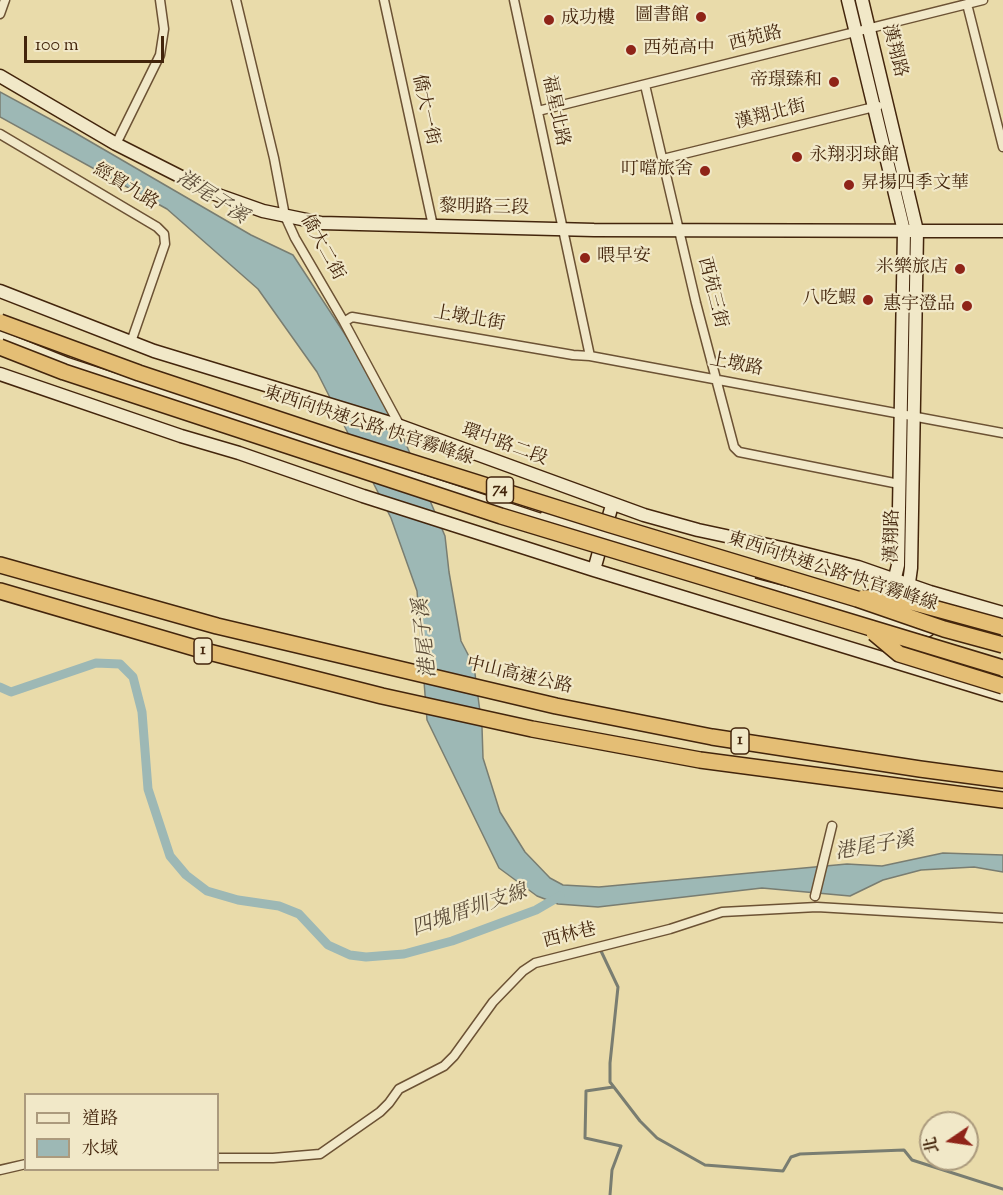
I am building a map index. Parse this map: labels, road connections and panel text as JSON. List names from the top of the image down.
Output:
{
  "streets": {
    "highway": [
      "東西向快速公路 快官霧峰線",
      "74",
      "1",
      "中山高速公路"
    ],
    "street": [
      "西苑路",
      "漢翔路",
      "僑大一街",
      "福星北路",
      "漢翔北街",
      "經貿九路",
      "黎明路三段",
      "僑大二街",
      "西苑三街",
      "上墩北街",
      "上墩路",
      "環中路二段",
      "西林巷"
    ]
  },
  "crossings": [
    ["西苑路", "漢翔路"],
    ["西苑路", "福星北路"],
    ["西苑路", "西苑三街"],
    ["漢翔路", "漢翔北街"],
    ["漢翔路", "黎明路三段"],
    ["漢翔路", "西苑三街"],
    ["漢翔路", "上墩路"],
    ["漢翔路", "環中路二段"],
    ["僑大一街", "黎明路三段"],
    ["福星北路", "黎明路三段"],
    ["漢翔北街", "西苑三街"],
    ["經貿九路", "環中路二段"],
    ["黎明路三段", "僑大二街"],
    ["黎明路三段", "西苑三街"],
    ["僑大二街", "上墩北街"],
    ["僑大二街", "環中路二段"],
    ["西苑三街", "上墩路"],
    ["上墩北街", "上墩路"]
  ],
  "water": ["港尾子溪", "四塊厝圳支線"],
  "places": [
    "圖書館",
    "成功樓",
    "西苑高中",
    "帝璟臻和",
    "永翔羽球館",
    "叮噹旅舍",
    "昇揚四季文華",
    "喂早安",
    "米樂旅店",
    "八吃蝦",
    "惠宇澄品"
  ],
  "legend": ["道路", "水域"],
  "scale_bar": "100 m",
  "north": "left"
}
